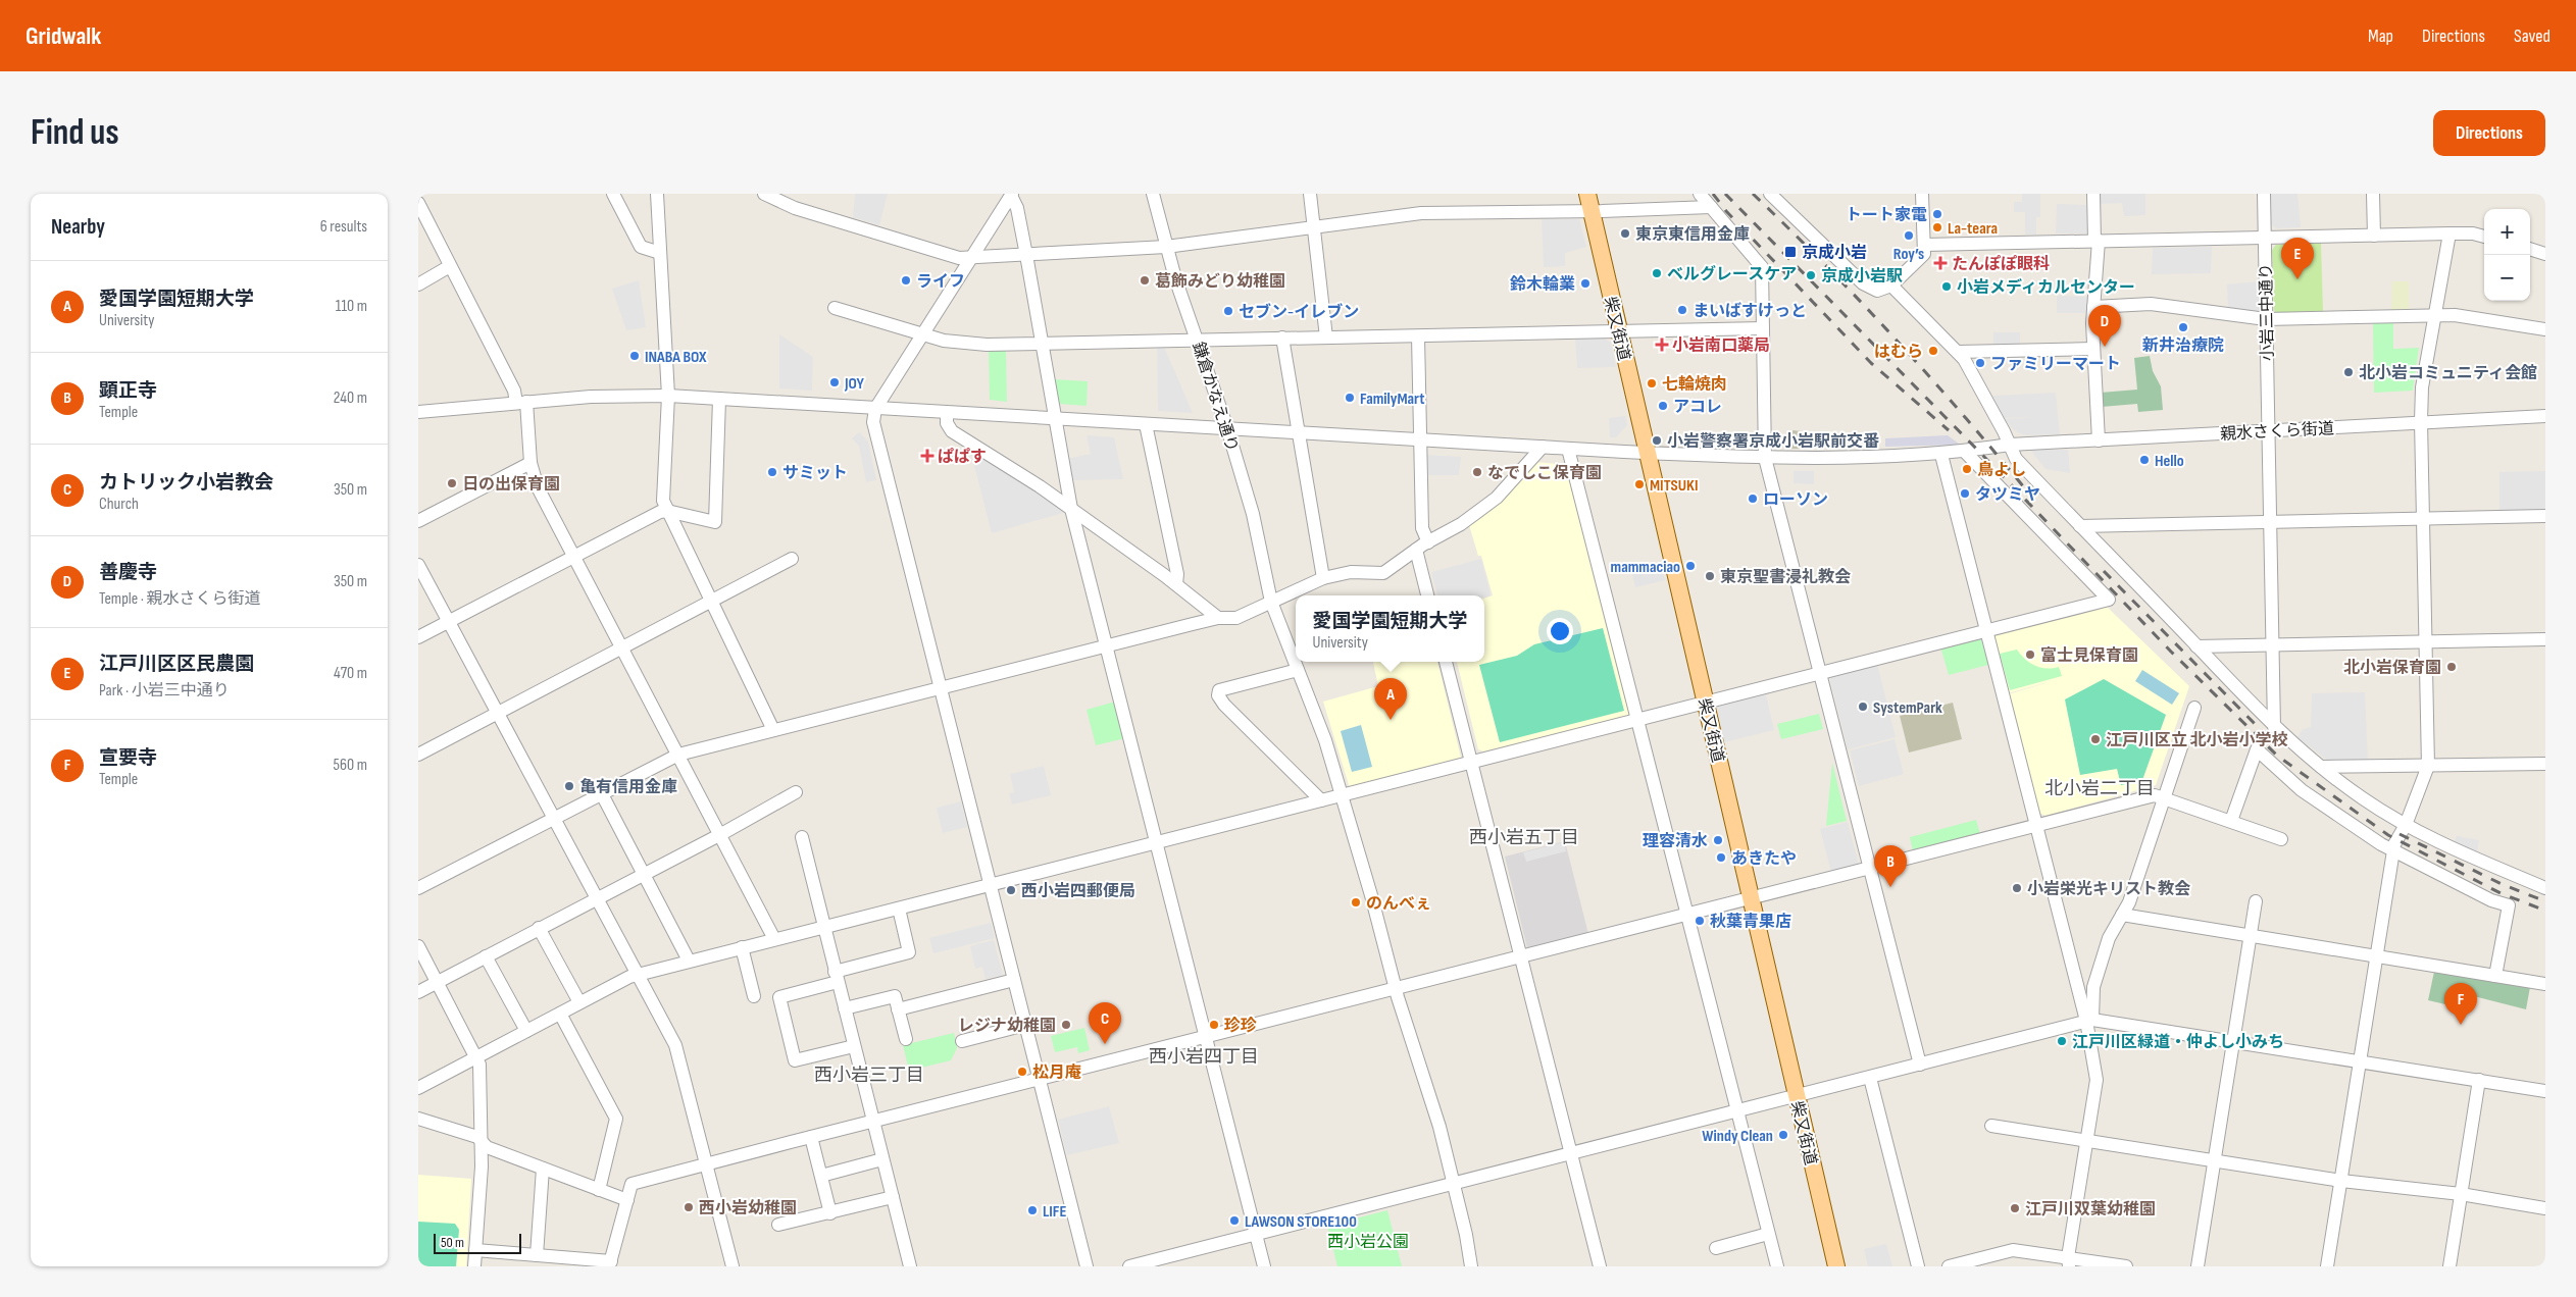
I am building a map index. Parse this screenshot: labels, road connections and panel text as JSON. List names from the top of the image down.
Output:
{
  "streets": {
    "main road": ["柴又街道"],
    "street": ["小岩三中通り", "鎌倉かなえ通り", "親水さくら街道"]
  },
  "crossings": [
    ["小岩三中通り", "親水さくら街道"],
    ["柴又街道", "親水さくら街道"],
    ["鎌倉かなえ通り", "親水さくら街道"]
  ],
  "districts": [
    "北小岩二丁目",
    "西小岩五丁目",
    "西小岩四丁目",
    "西小岩三丁目"
  ],
  "parks": ["西小岩公園"],
  "places": {
    "other": [
      "トート家電",
      "La-teara",
      "東京東信用金庫",
      "Roy’s",
      "ベルグレースケア",
      "京成小岩駅",
      "ライフ",
      "葛飾みどり幼稚園",
      "鈴木輪業",
      "小岩メディカルセンター",
      "まいばすけっと",
      "セブン-イレブン",
      "新井治療院",
      "はむら",
      "INABA BOX",
      "ファミリーマート",
      "北小岩コミュニティ会館",
      "JOY",
      "七輪焼肉",
      "FamilyMart",
      "アコレ",
      "小岩警察署京成小岩駅前交番",
      "Hello",
      "鳥よし",
      "サミット",
      "なでしこ保育園",
      "日の出保育園",
      "MITSUKI",
      "タツミヤ",
      "ローソン",
      "mammaciao",
      "東京聖書浸礼教会",
      "富士見保育園",
      "北小岩保育園",
      "SystemPark",
      "江戸川区立 北小岩小学校",
      "亀有信用金庫",
      "理容清水",
      "あきたや",
      "小岩栄光キリスト教会",
      "西小岩四郵便局",
      "のんべぇ",
      "秋葉青果店",
      "レジナ幼稚園",
      "珍珍",
      "江戸川区緑道・仲よし小みち",
      "松月庵",
      "Windy Clean",
      "西小岩幼稚園",
      "江戸川双葉幼稚園",
      "LIFE",
      "LAWSON STORE100"
    ],
    "transit": ["京成小岩"],
    "health": ["たんぽぽ眼科", "小岩南口薬局", "ぱぱす"]
  },
  "scale_bar": "50 m",
  "page": {
    "header": "Gridwalk",
    "nav": ["Map", "Directions", "Saved"],
    "buttons": "Directions",
    "title": "Find us",
    "heading": ["Nearby", "6 results"],
    "map_buttons": ["+", "−"],
    "pins": [
      "E",
      "D",
      "A",
      "B",
      "F",
      "C"
    ],
    "list": [
      {
        "mark": "A",
        "name": "愛国学園短期大学",
        "note": "University",
        "value": "110 m"
      },
      {
        "mark": "B",
        "name": "顕正寺",
        "note": "Temple",
        "value": "240 m"
      },
      {
        "mark": "C",
        "name": "カトリック小岩教会",
        "note": "Church",
        "value": "350 m"
      },
      {
        "mark": "D",
        "name": "善慶寺",
        "note": "Temple · 親水さくら街道",
        "value": "350 m"
      },
      {
        "mark": "E",
        "name": "江戸川区区民農園",
        "note": "Park · 小岩三中通り",
        "value": "470 m"
      },
      {
        "mark": "F",
        "name": "宣要寺",
        "note": "Temple",
        "value": "560 m"
      }
    ],
    "popup": ["愛国学園短期大学", "University"],
    "scale": "50 m"
  }
}
